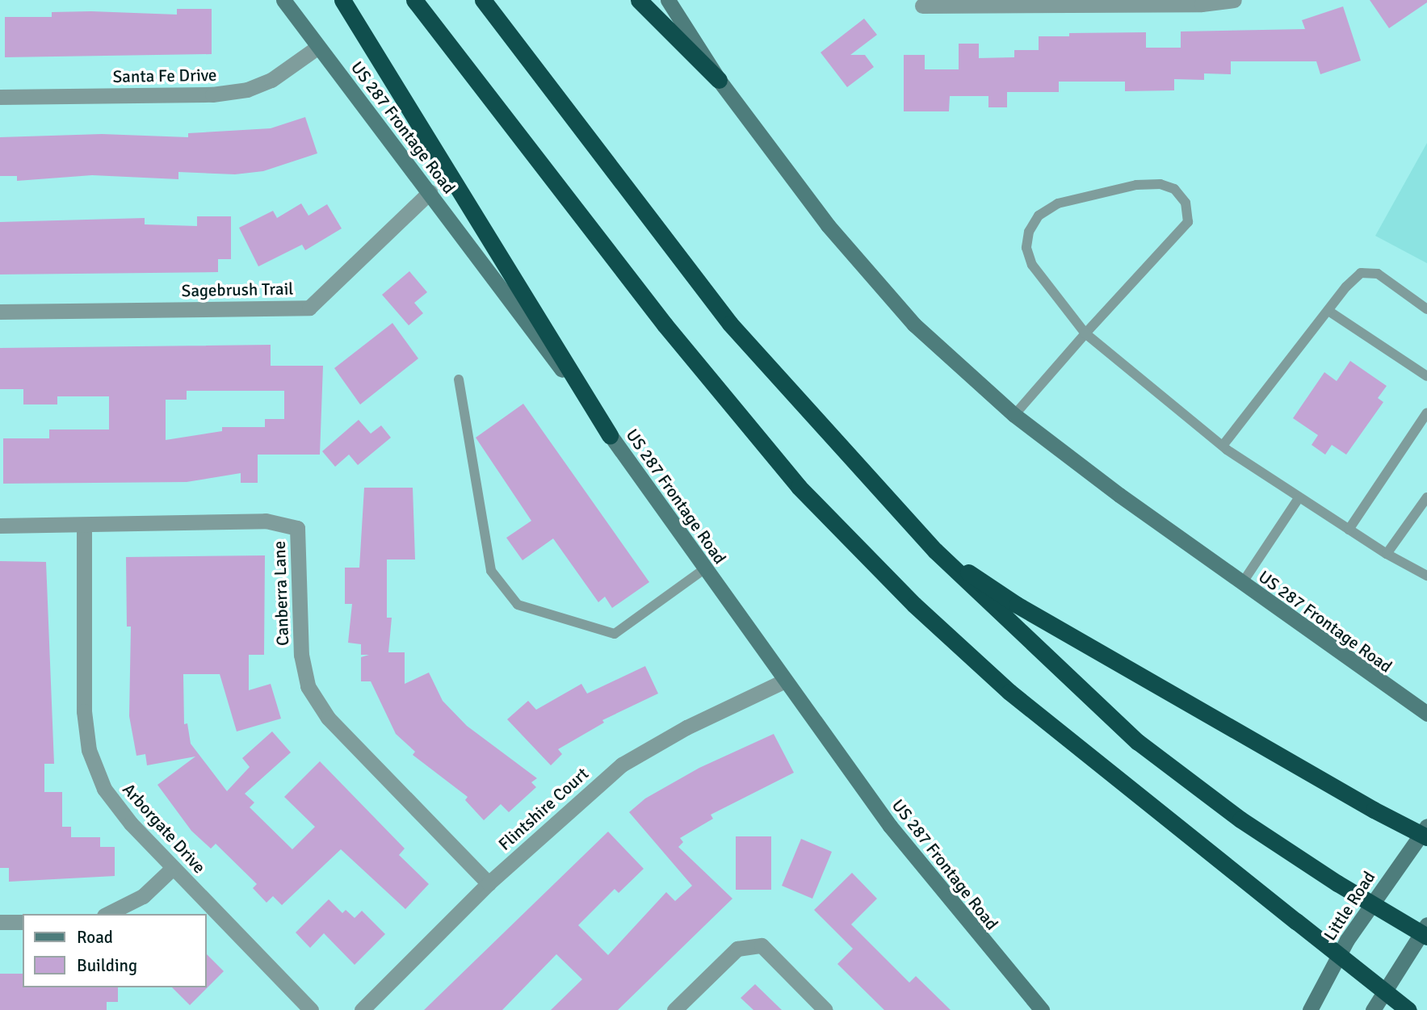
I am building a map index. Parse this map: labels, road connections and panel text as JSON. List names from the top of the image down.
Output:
{
  "streets": {
    "main road": ["US 287 Frontage Road", "Little Road"],
    "street": [
      "Santa Fe Drive",
      "Sagebrush Trail",
      "Canberra Lane",
      "Flintshire Court",
      "Arborgate Drive"
    ]
  },
  "crossings": [
    ["Santa Fe Drive", "US 287 Frontage Road"],
    ["US 287 Frontage Road", "Sagebrush Trail"],
    ["US 287 Frontage Road", "Flintshire Court"],
    ["Canberra Lane", "Flintshire Court"],
    ["Canberra Lane", "Arborgate Drive"]
  ],
  "legend": ["Road", "Building"]
}
